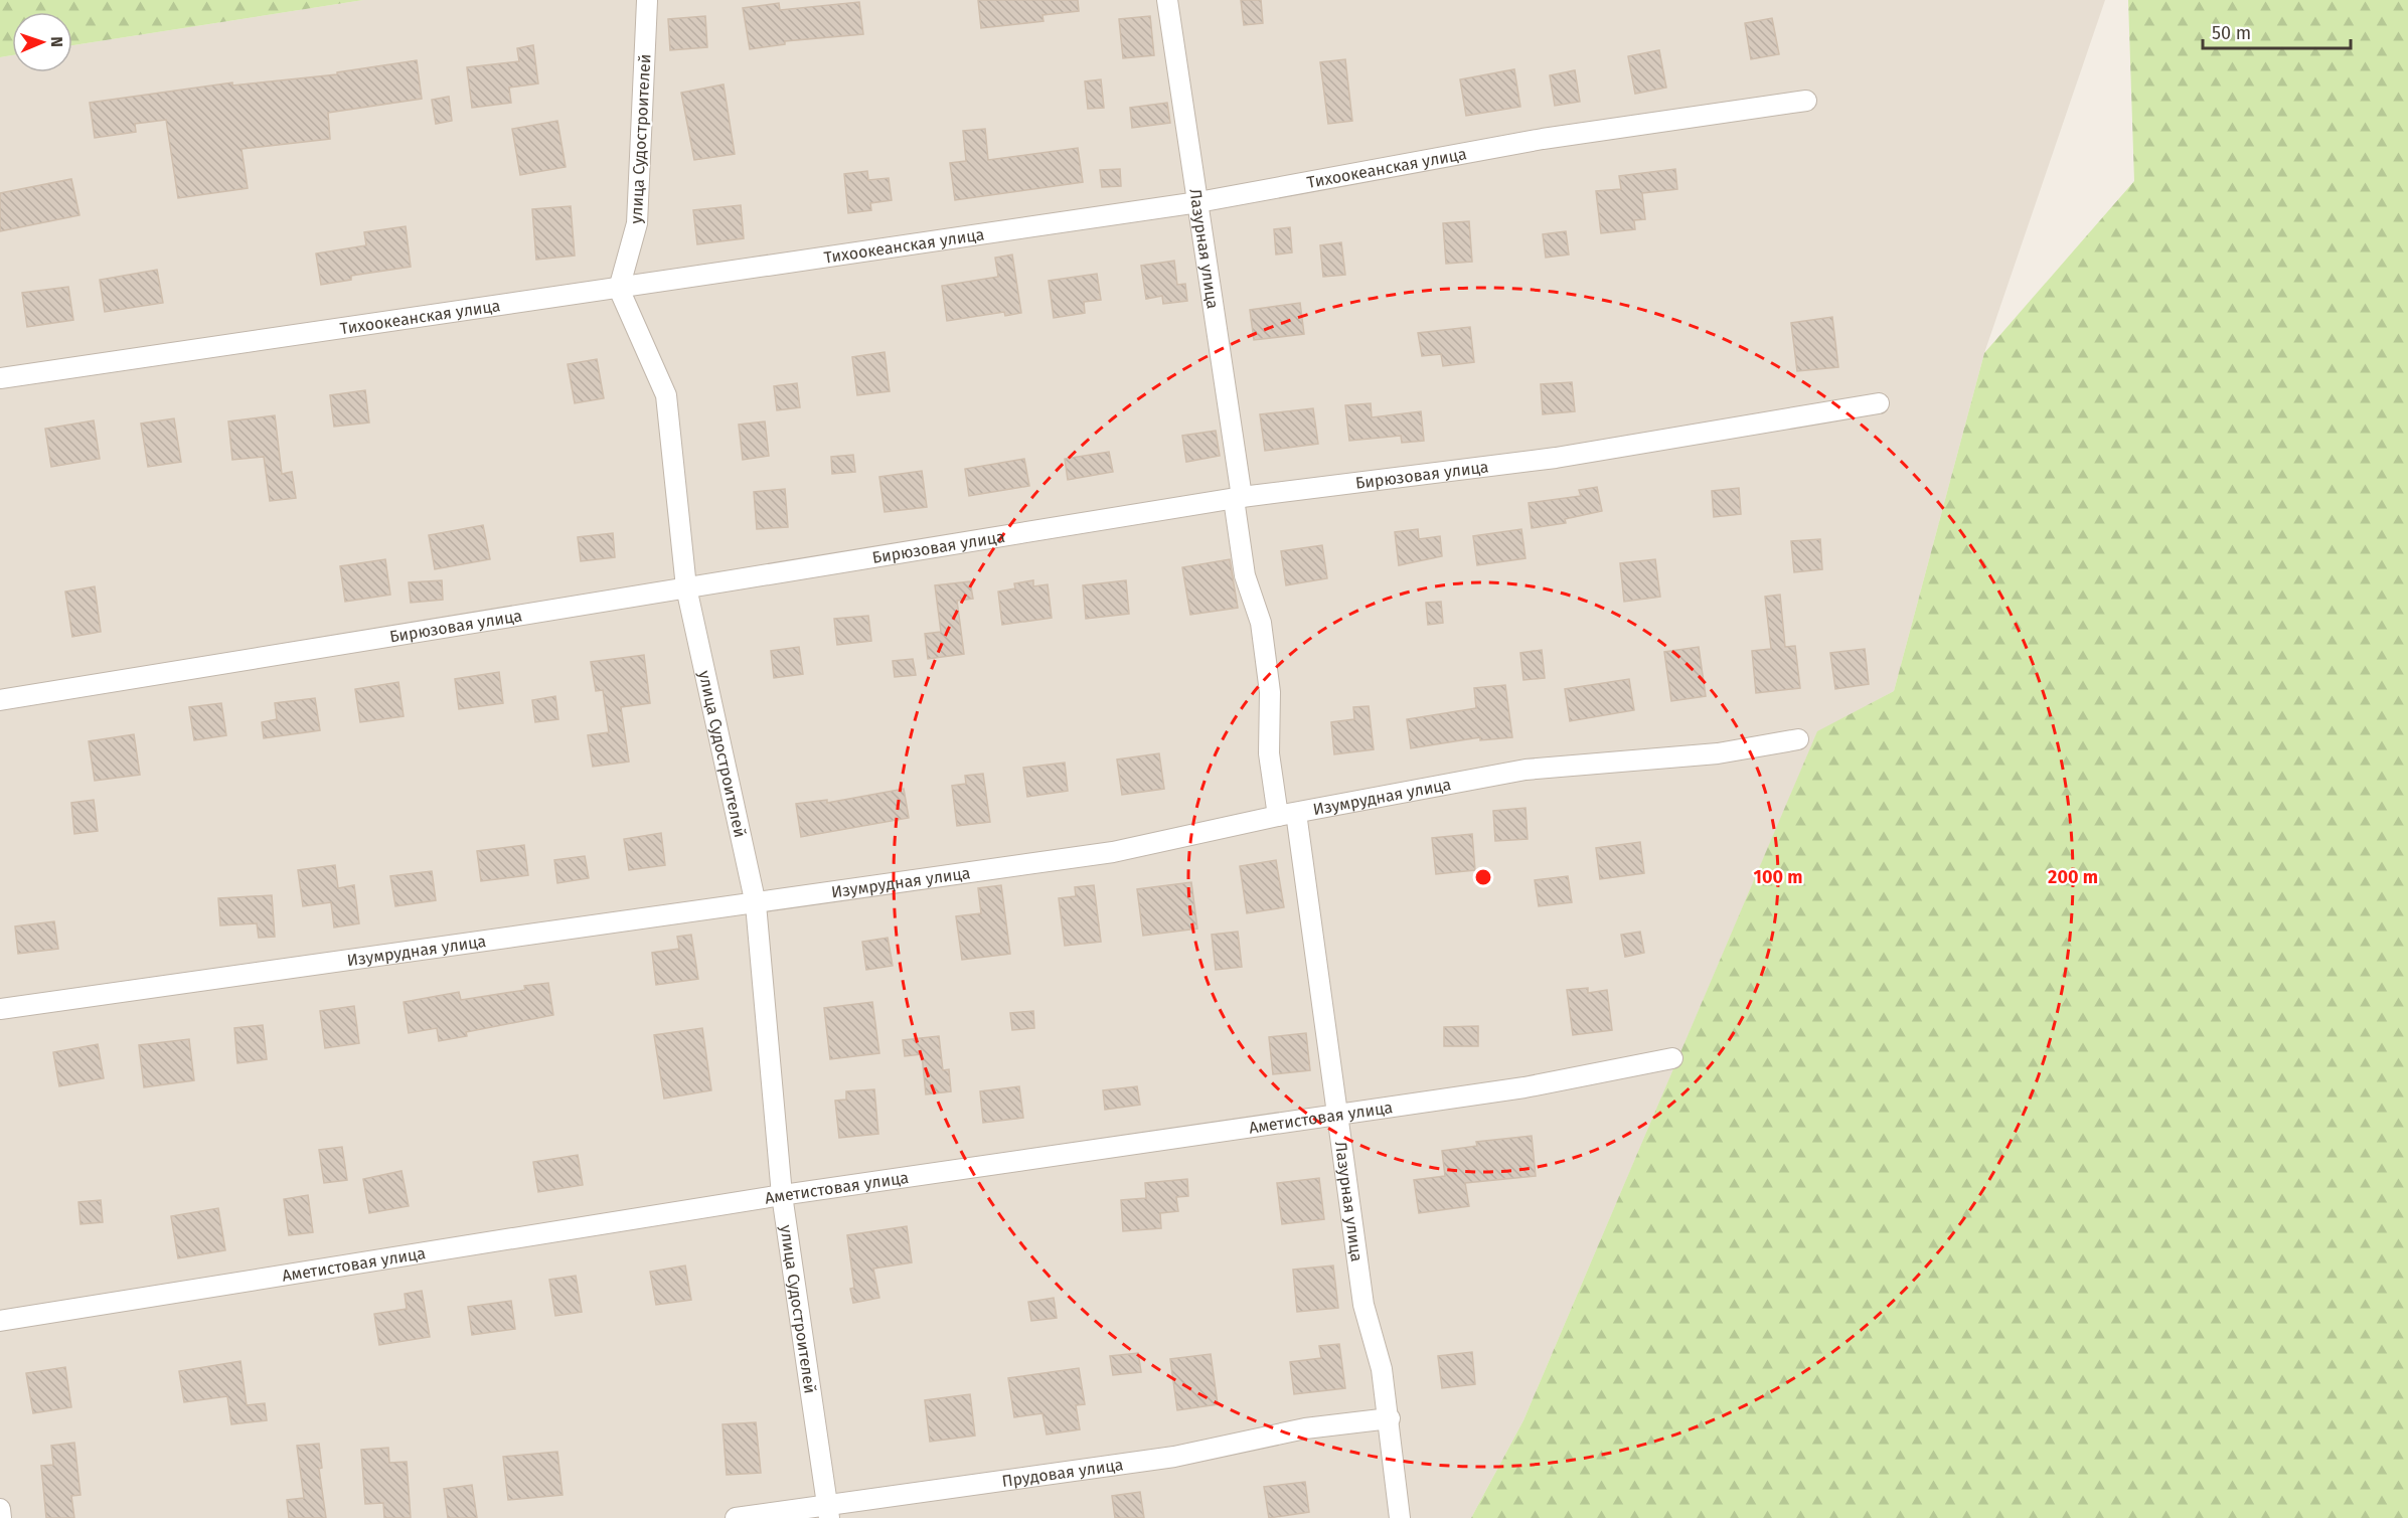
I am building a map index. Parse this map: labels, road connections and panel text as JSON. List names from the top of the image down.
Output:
{
  "streets": {
    "street": [
      "улица Судостроителей",
      "Тихоокеанская улица",
      "Лазурная улица",
      "Бирюзовая улица",
      "Изумрудная улица",
      "Аметистовая улица",
      "Прудовая улица"
    ]
  },
  "crossings": [
    ["улица Судостроителей", "Тихоокеанская улица"],
    ["улица Судостроителей", "Бирюзовая улица"],
    ["улица Судостроителей", "Изумрудная улица"],
    ["улица Судостроителей", "Аметистовая улица"],
    ["улица Судостроителей", "Прудовая улица"],
    ["Тихоокеанская улица", "Лазурная улица"],
    ["Лазурная улица", "Бирюзовая улица"],
    ["Лазурная улица", "Изумрудная улица"],
    ["Лазурная улица", "Аметистовая улица"],
    ["Лазурная улица", "Прудовая улица"]
  ],
  "scale_bar": "50 m",
  "north": "right",
  "rings": ["100 m", "200 m"]
}
